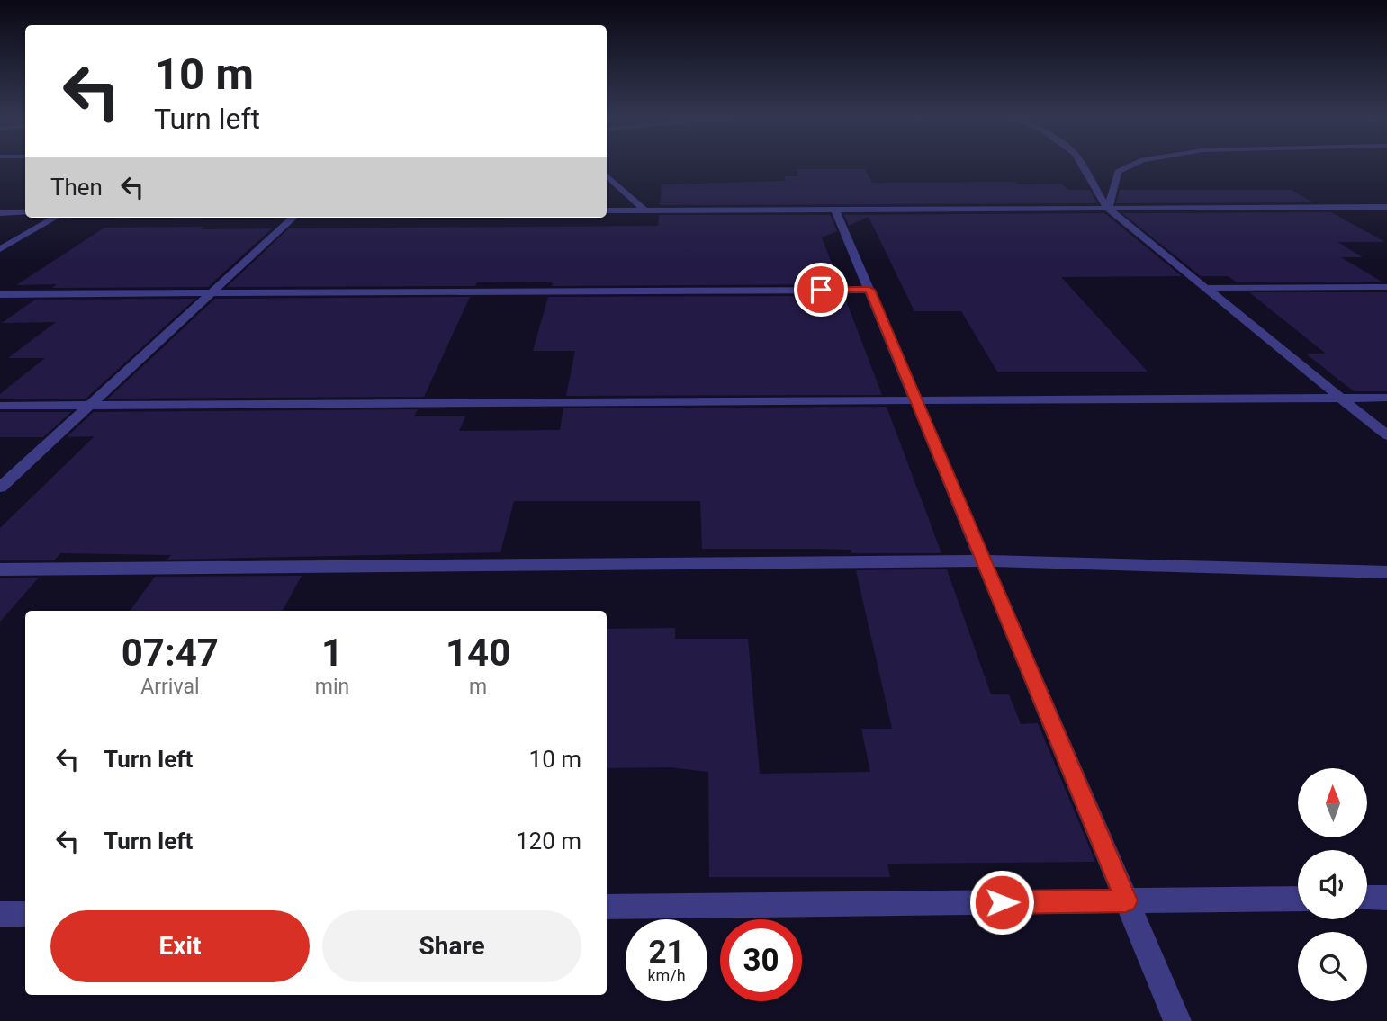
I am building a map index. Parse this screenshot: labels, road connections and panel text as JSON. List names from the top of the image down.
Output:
{
  "north": "top",
  "page": {
    "turn": ["10 m", "Turn left"],
    "then": "Then",
    "eta": [
      "07:47",
      "Arrival",
      "1",
      "min",
      "140",
      "m"
    ],
    "list": [
      {
        "name": "Turn left",
        "value": "10 m"
      },
      {
        "name": "Turn left",
        "value": "120 m"
      }
    ],
    "buttons": ["Exit", "Share"],
    "speed": "21 km/h",
    "limit": "30"
  }
}
